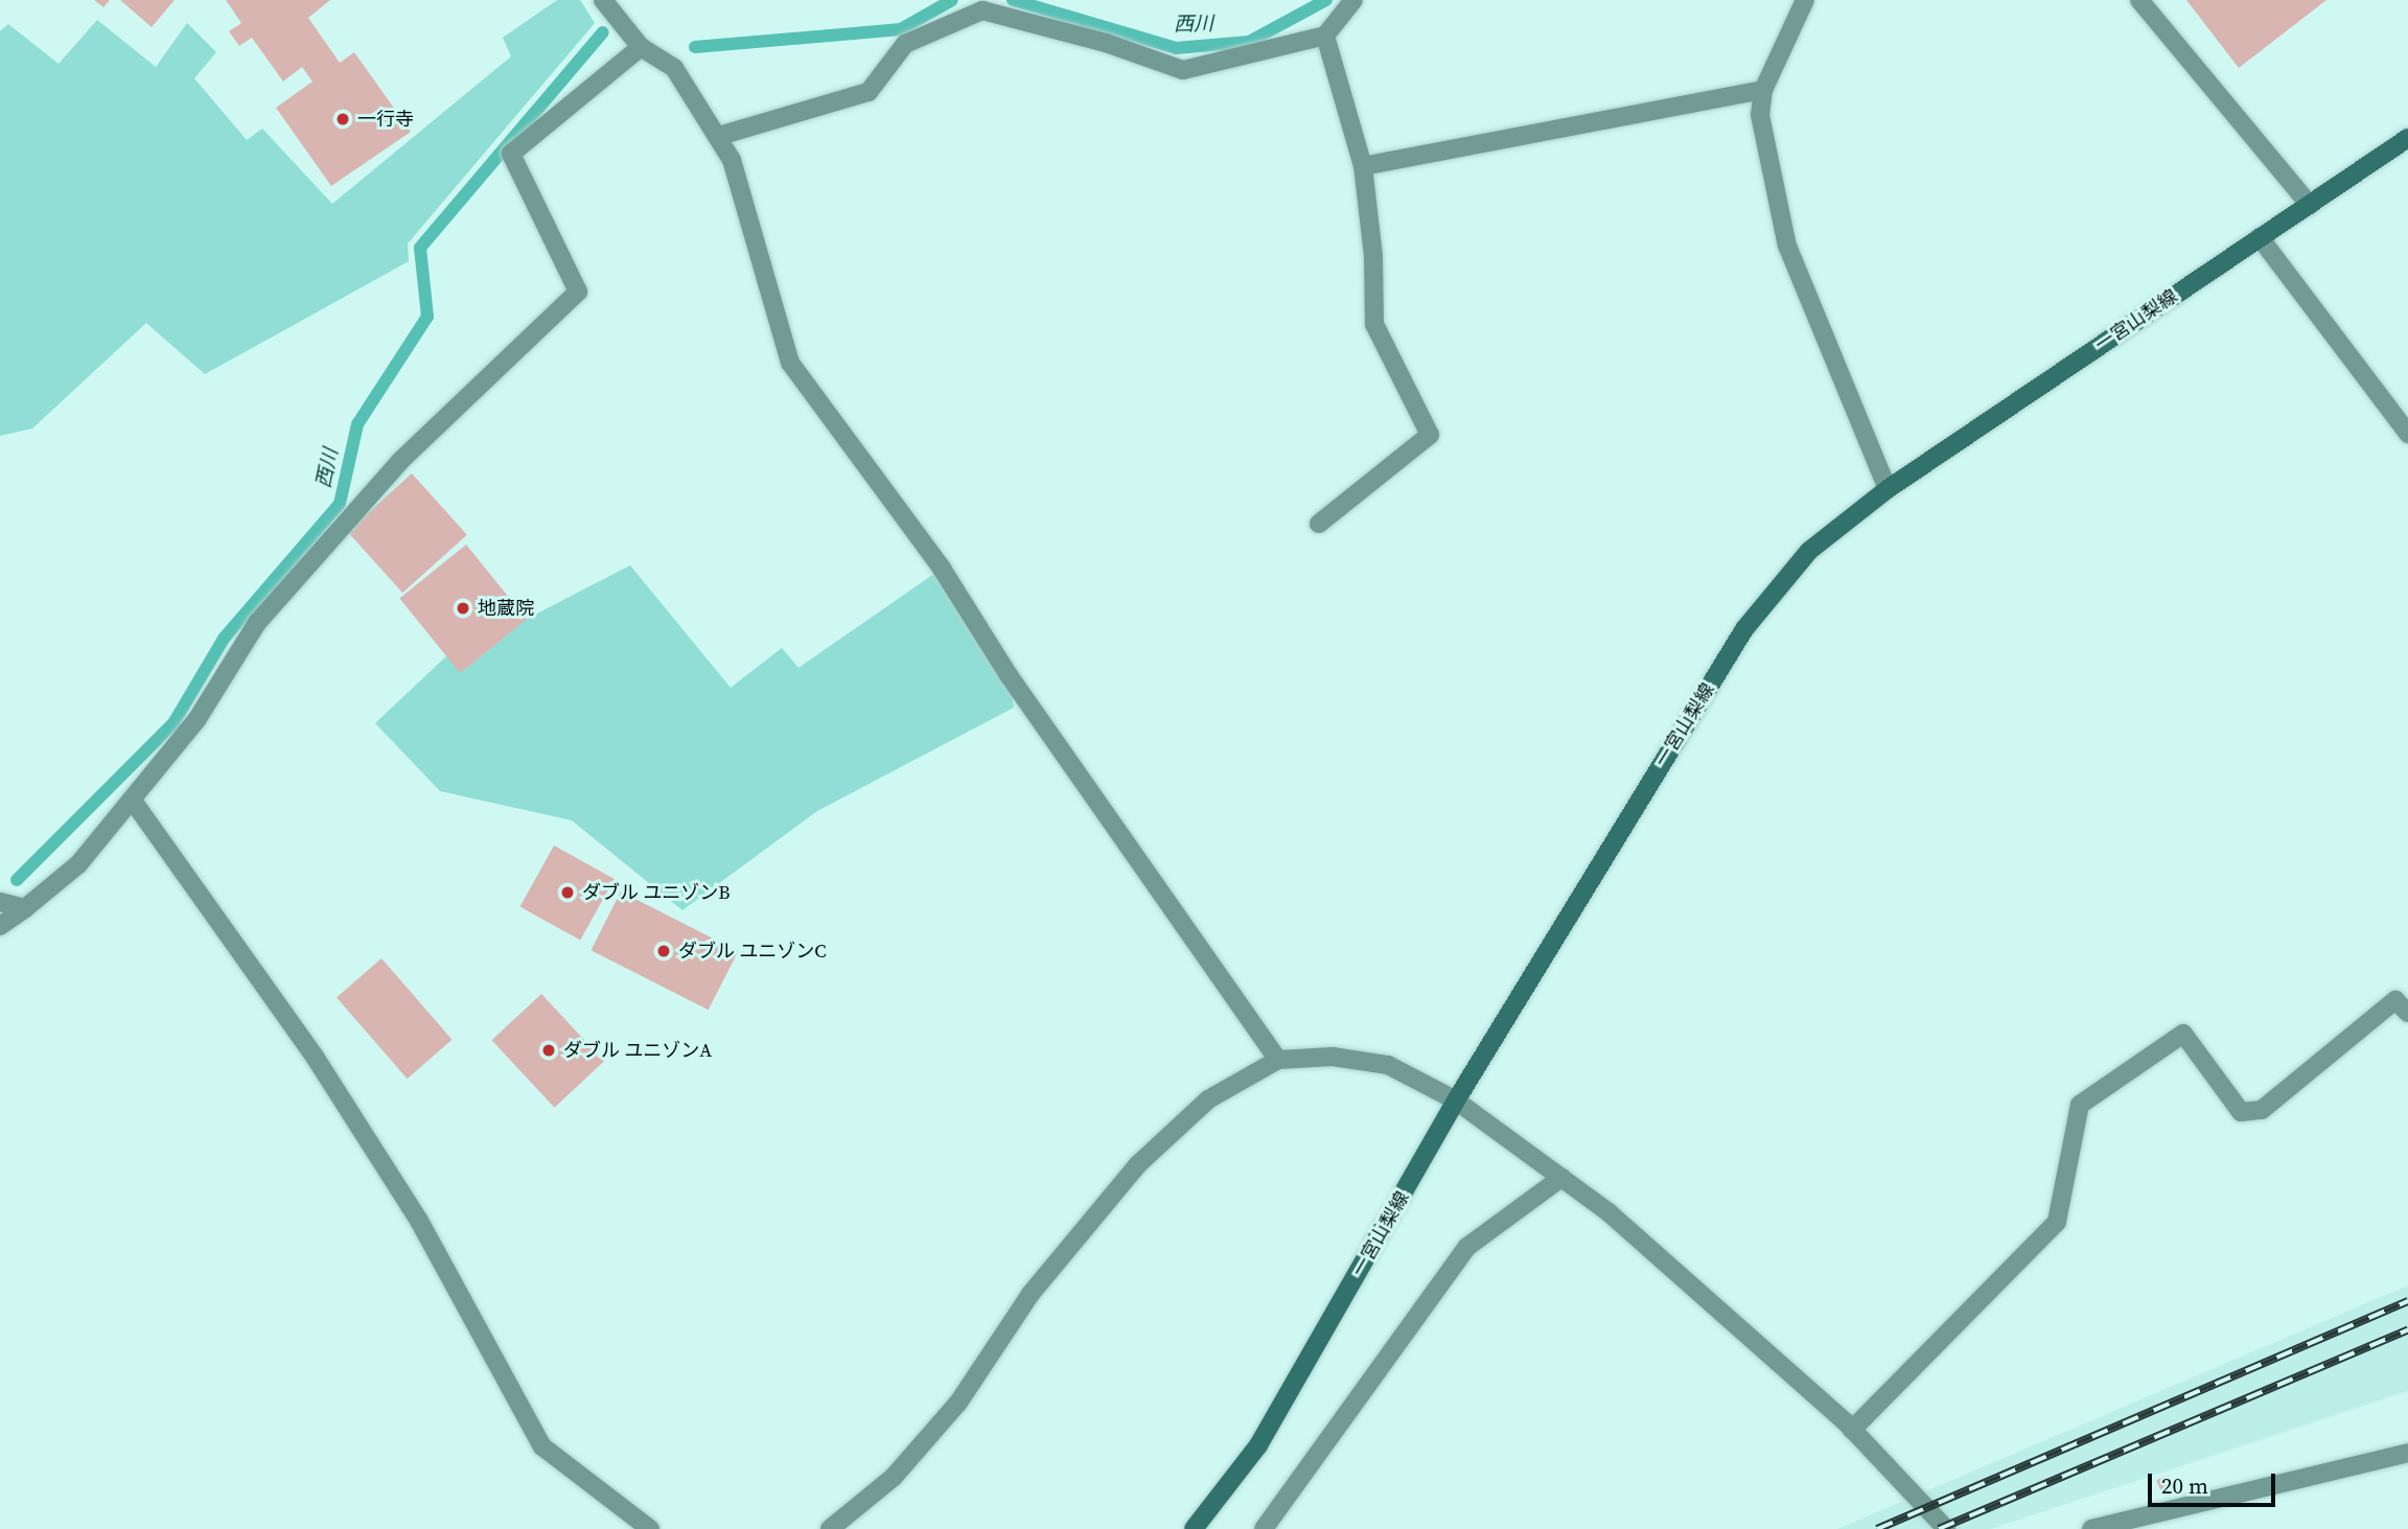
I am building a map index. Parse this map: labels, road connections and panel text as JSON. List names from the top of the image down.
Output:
{
  "streets": {
    "main road": ["一宮山梨線"]
  },
  "water": ["西川"],
  "places": [
    "一行寺",
    "地蔵院",
    "ダブル ユニゾンB",
    "ダブル ユニゾンC",
    "ダブル ユニゾンA"
  ],
  "scale_bar": "20 m"
}
